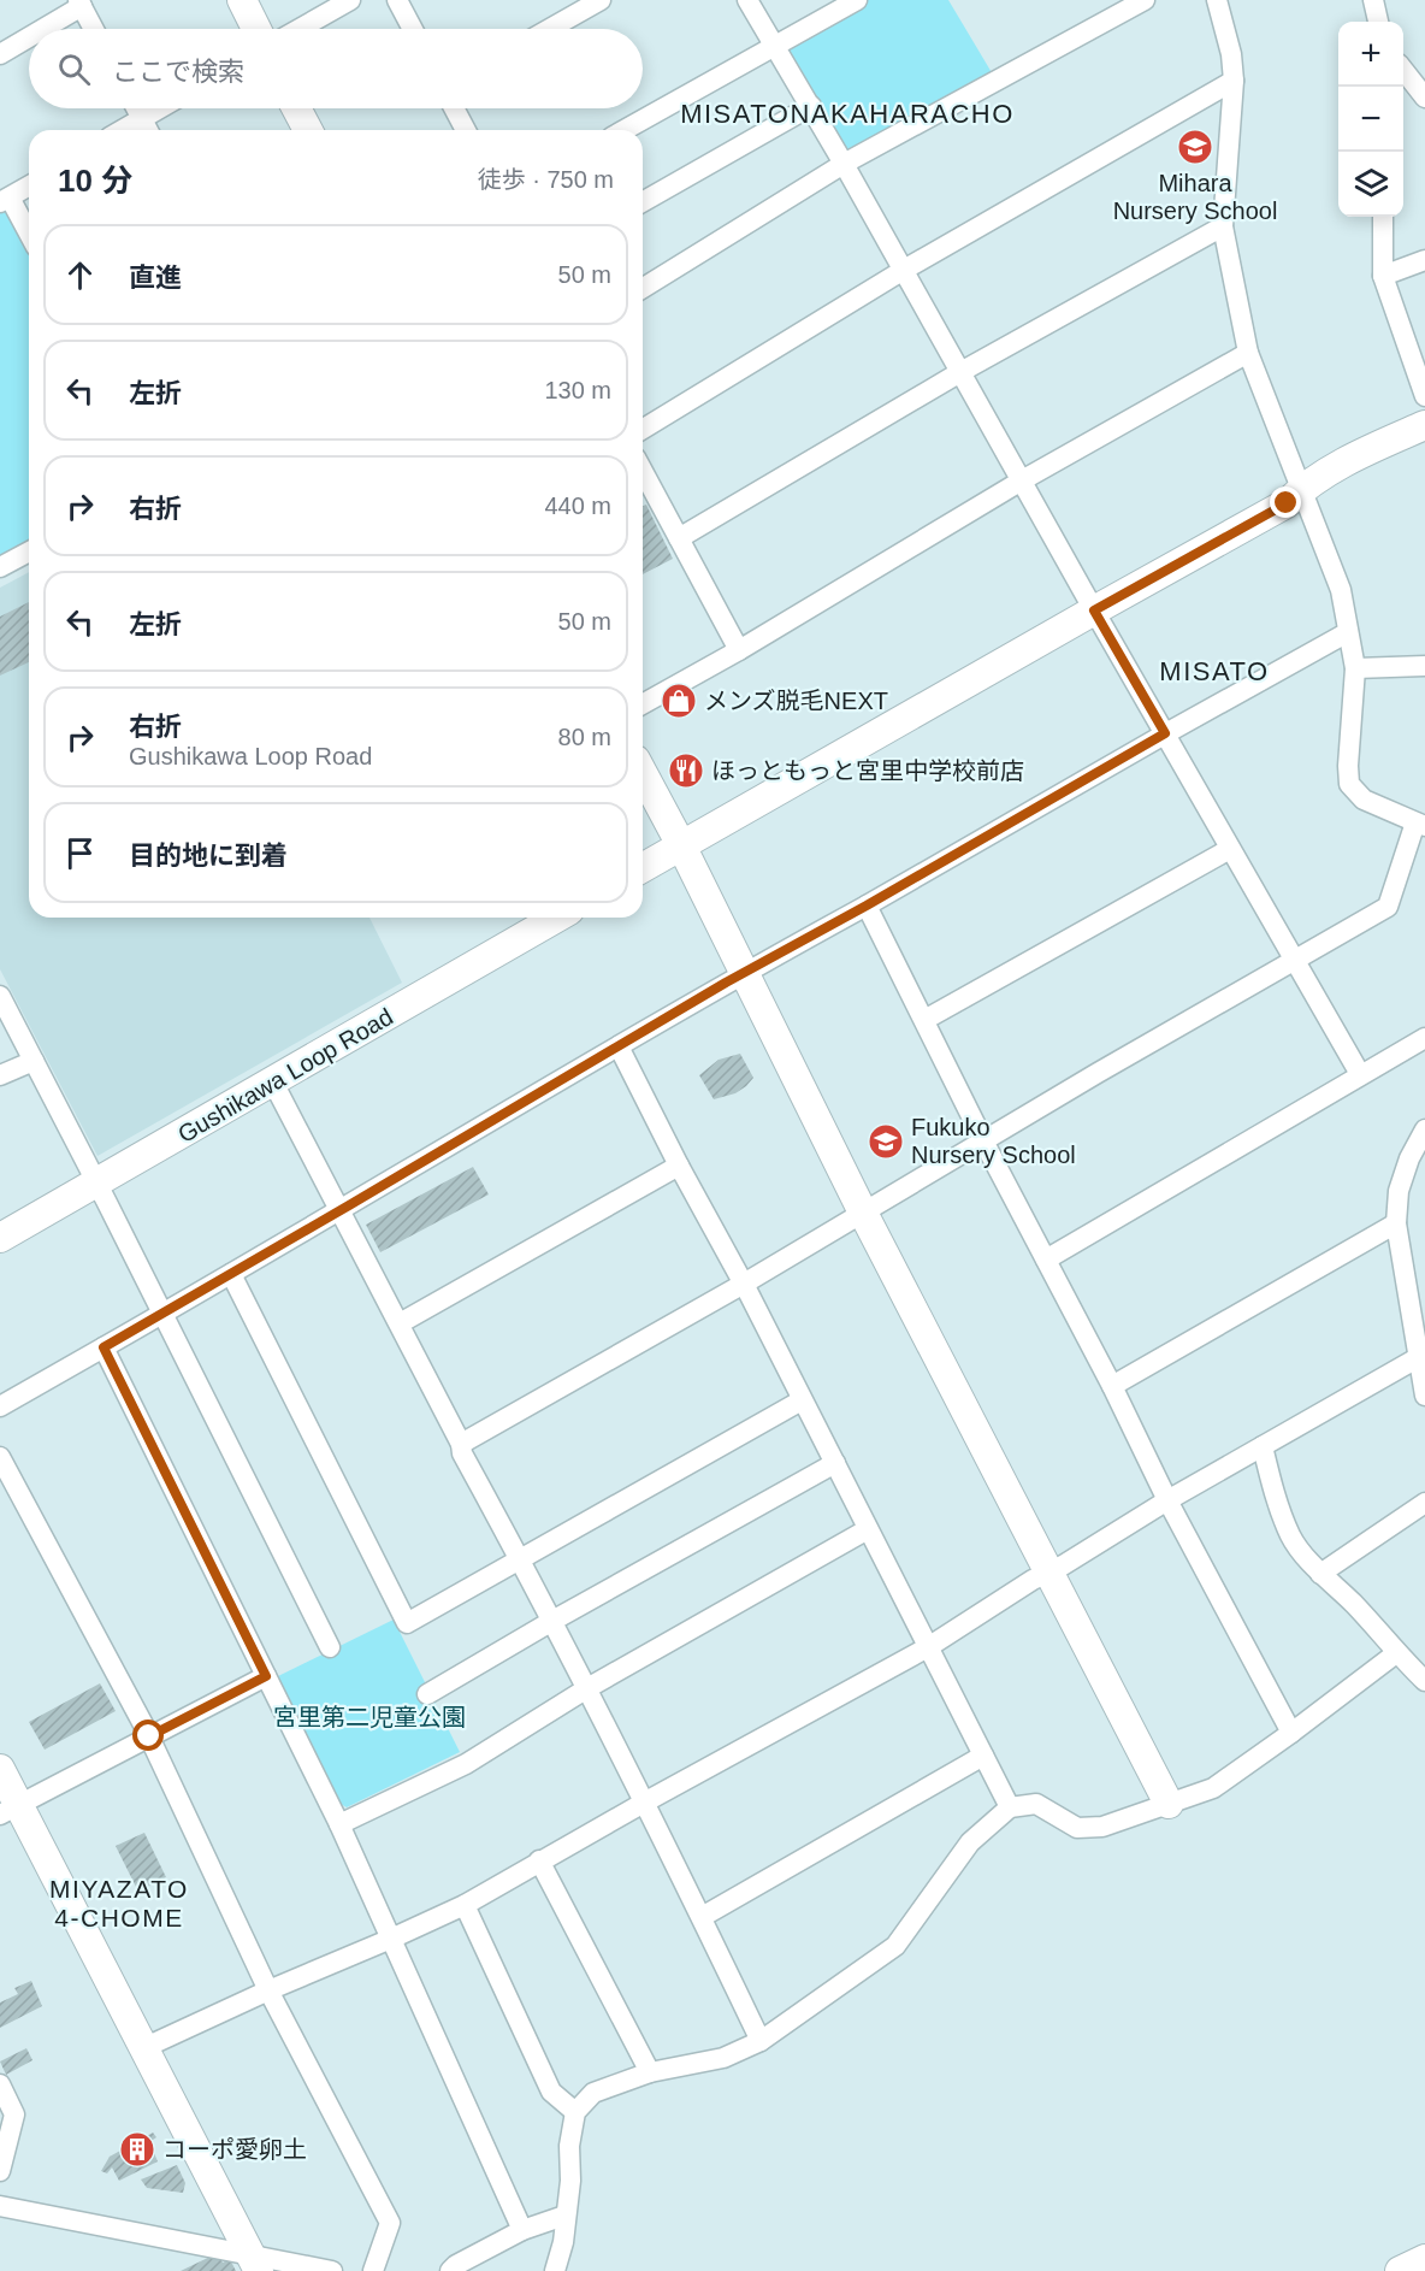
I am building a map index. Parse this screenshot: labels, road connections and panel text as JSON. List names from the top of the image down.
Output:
{
  "streets": {
    "street": ["Gushikawa Loop Road"]
  },
  "districts": ["MISATONAKAHARACHO", "MISATO", "MIYAZATO 4-CHOME"],
  "parks": ["宮里第二児童公園"],
  "places": {
    "school or university": ["Mihara Nursery School", "Fukuko Nursery School"],
    "shop": ["メンズ脱毛NEXT"],
    "restaurant": ["ほっともっと宮里中学校前店"],
    "building": ["コーポ愛卵土"]
  },
  "page": {
    "map_buttons": ["+", "−"],
    "search": "ここで検索",
    "heading": ["10 分", "徒歩 · 750 m"],
    "list": [
      ["直進", "50 m"],
      ["左折", "130 m"],
      ["右折", "440 m"],
      ["左折", "50 m"],
      ["右折", "Gushikawa Loop Road", "80 m"],
      "目的地に到着"
    ]
  }
}
